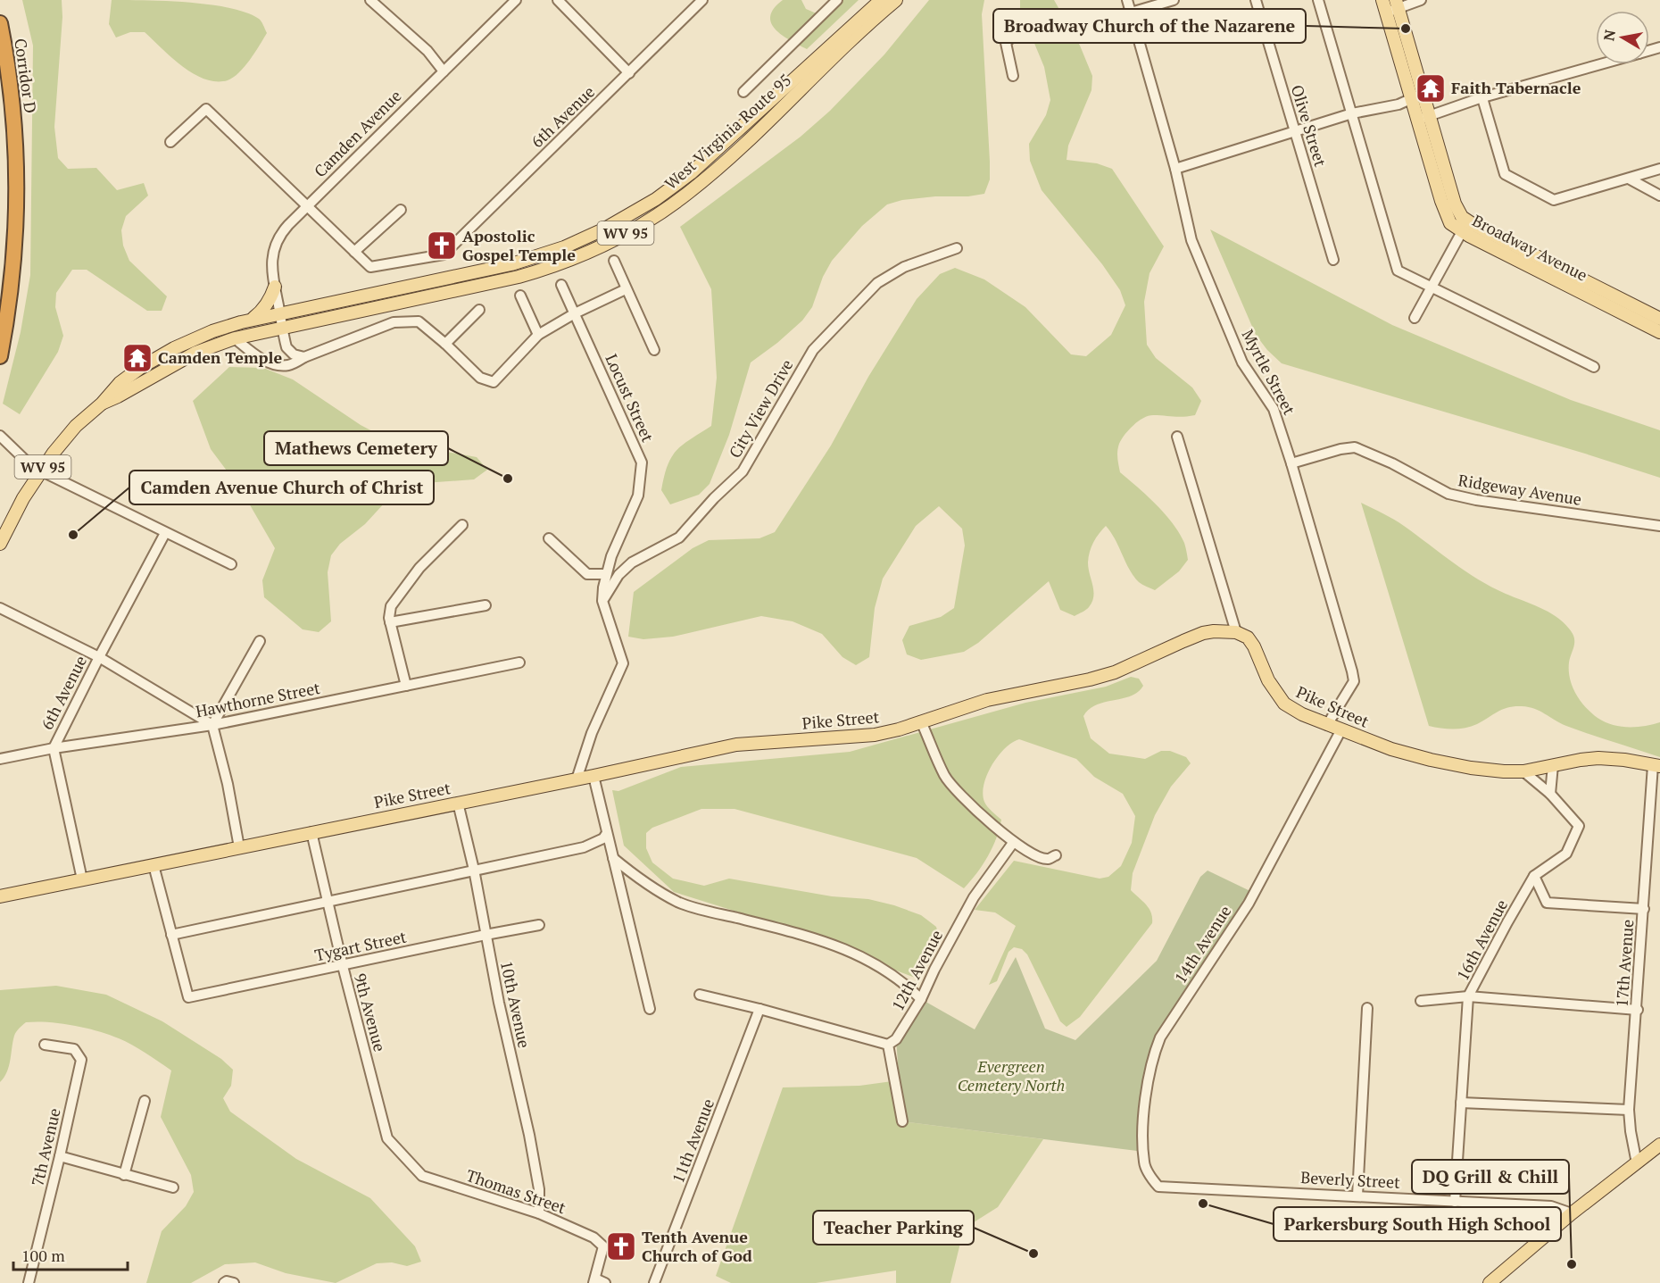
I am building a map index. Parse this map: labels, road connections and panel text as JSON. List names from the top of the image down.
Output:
{
  "streets": {
    "highway": ["Corridor D"],
    "main road": [
      "West Virginia Route 95",
      "WV 95",
      "Broadway Avenue",
      "Pike Street"
    ],
    "street": [
      "6th Avenue",
      "Olive Street",
      "Camden Avenue",
      "Myrtle Street",
      "Locust Street",
      "City View Drive",
      "Ridgeway Avenue",
      "Hawthorne Street",
      "16th Avenue",
      "14th Avenue",
      "Tygart Street",
      "17th Avenue",
      "12th Avenue",
      "10th Avenue",
      "9th Avenue",
      "11th Avenue",
      "7th Avenue",
      "Beverly Street",
      "Thomas Street"
    ]
  },
  "crossings": [
    ["6th Avenue", "Hawthorne Street"],
    ["6th Avenue", "Pike Street"],
    ["West Virginia Route 95", "Camden Avenue"],
    ["West Virginia Route 95", "WV 95"],
    ["Camden Avenue", "WV 95"],
    ["Myrtle Street", "Ridgeway Avenue"],
    ["Myrtle Street", "Pike Street"],
    ["Locust Street", "City View Drive"],
    ["Pike Street", "16th Avenue"],
    ["Pike Street", "14th Avenue"],
    ["Pike Street", "17th Avenue"],
    ["Pike Street", "10th Avenue"],
    ["Pike Street", "9th Avenue"],
    ["16th Avenue", "Beverly Street"],
    ["14th Avenue", "Beverly Street"],
    ["Tygart Street", "10th Avenue"],
    ["Tygart Street", "9th Avenue"],
    ["10th Avenue", "Thomas Street"],
    ["9th Avenue", "Thomas Street"]
  ],
  "parks": ["Evergreen Cemetery North"],
  "places": {
    "other": [
      "Broadway Church of the Nazarene",
      "Mathews Cemetery",
      "Camden Avenue Church of Christ",
      "Parkersburg South High School",
      "Teacher Parking",
      "DQ Grill & Chill"
    ],
    "temple": ["Faith Tabernacle", "Camden Temple"],
    "church": ["Apostolic Gospel Temple", "Tenth Avenue Church of God"]
  },
  "scale_bar": "100 m",
  "north": "left"
}
